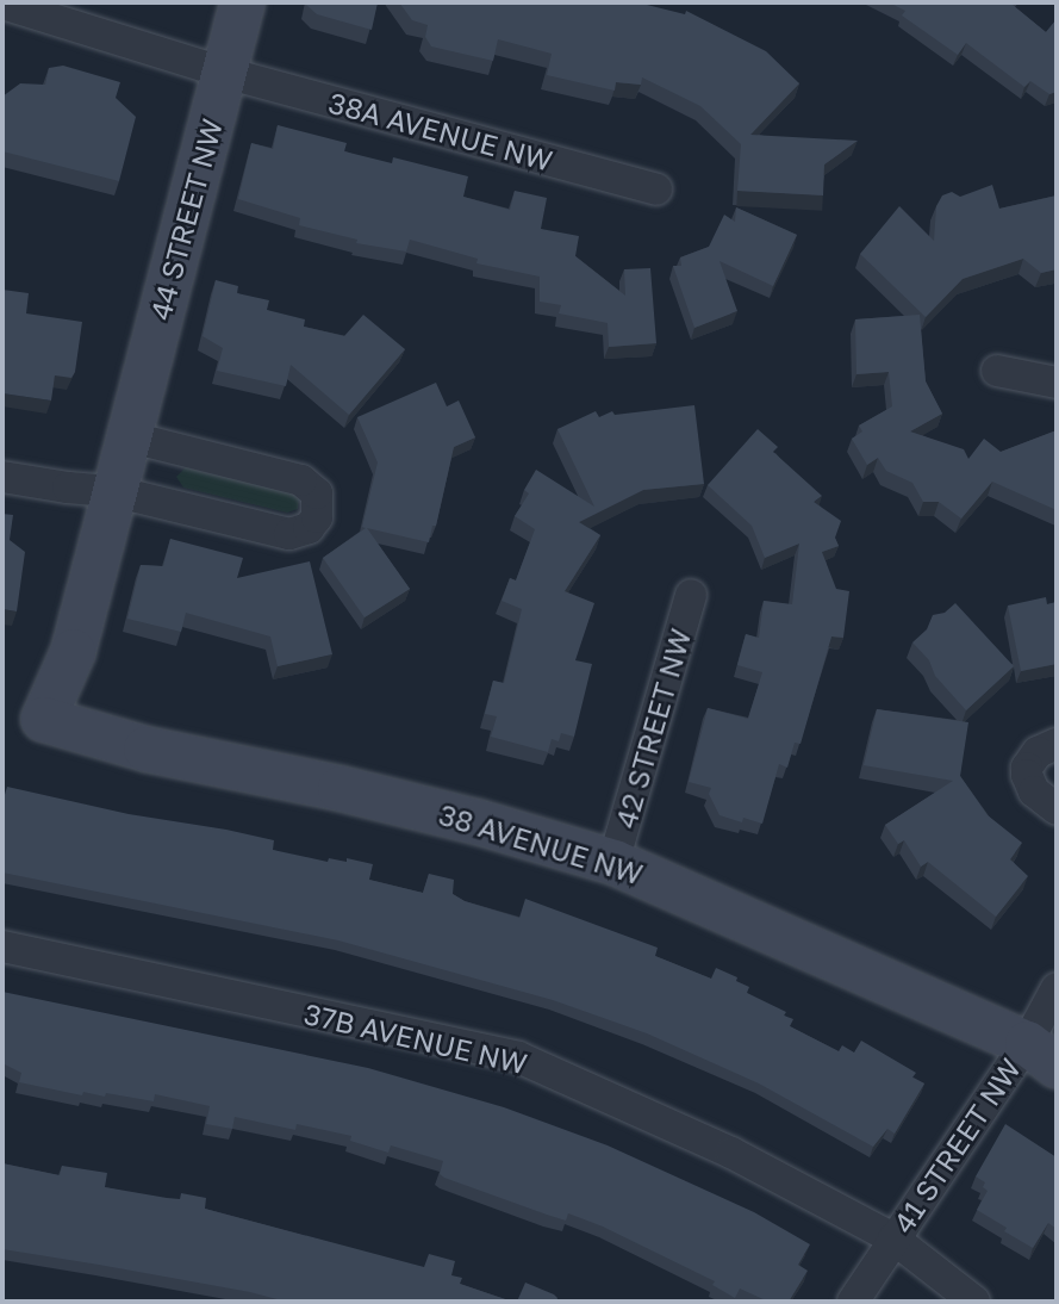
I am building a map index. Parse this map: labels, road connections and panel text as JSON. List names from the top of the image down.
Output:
{
  "streets": {
    "street": [
      "38A AVENUE NW",
      "44 STREET NW",
      "42 STREET NW",
      "38 AVENUE NW",
      "37B AVENUE NW",
      "41 STREET NW"
    ]
  },
  "crossings": [
    ["38A AVENUE NW", "44 STREET NW"],
    ["44 STREET NW", "38 AVENUE NW"],
    ["42 STREET NW", "38 AVENUE NW"],
    ["38 AVENUE NW", "41 STREET NW"],
    ["37B AVENUE NW", "41 STREET NW"]
  ]
}
